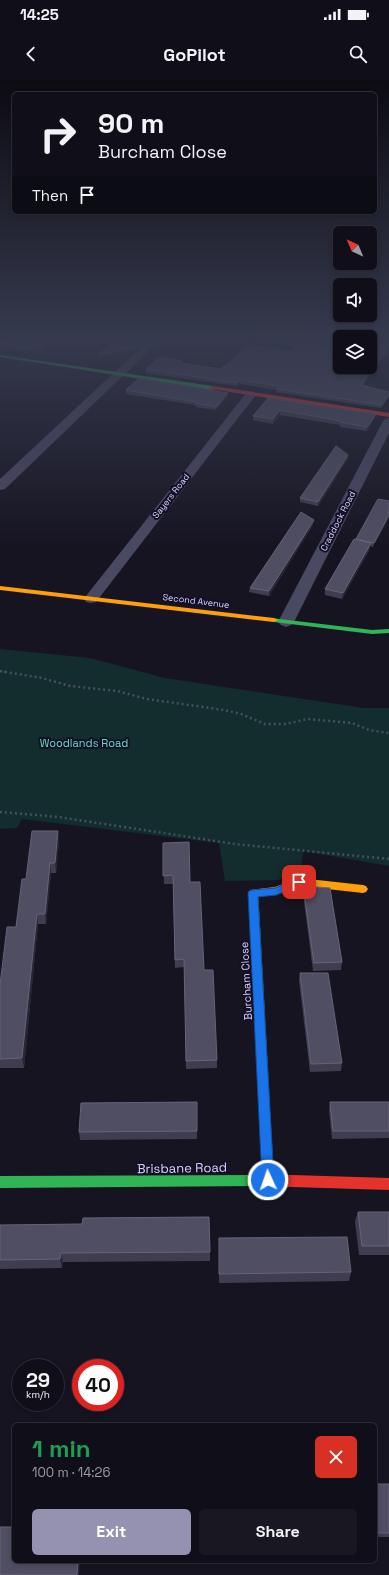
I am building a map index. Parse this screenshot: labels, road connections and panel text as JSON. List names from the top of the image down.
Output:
{
  "streets": {
    "street": [
      "Sayers Road",
      "Craddock Road",
      "Second Avenue",
      "Burcham Close",
      "Brisbane Road"
    ]
  },
  "crossings": [
    ["Sayers Road", "Second Avenue"],
    ["Craddock Road", "Second Avenue"],
    ["Burcham Close", "Brisbane Road"]
  ],
  "parks": ["Woodlands Road"],
  "north": "top left",
  "page": {
    "status": "14:25",
    "header": "GoPilot",
    "turn": ["90 m", "Burcham Close"],
    "then": "Then",
    "speed": "29 km/h",
    "limit": "40",
    "heading": ["1 min", "100 m · 14:26"],
    "buttons": ["Exit", "Share"]
  }
}
